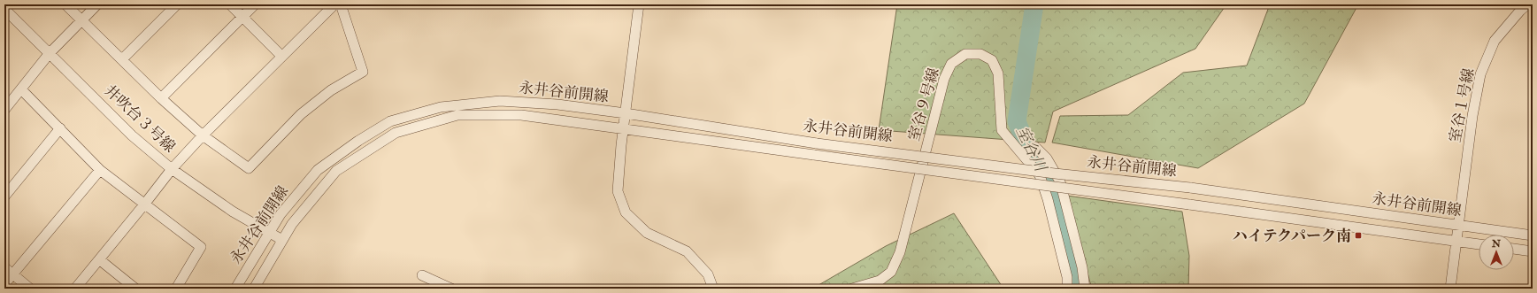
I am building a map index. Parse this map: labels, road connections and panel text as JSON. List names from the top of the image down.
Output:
{
  "streets": {
    "street": [
      "永井谷前開線",
      "室谷９号線",
      "室谷１号線",
      "井吹台３号線"
    ]
  },
  "crossings": [
    ["永井谷前開線", "室谷１号線"],
    ["永井谷前開線", "井吹台３号線"]
  ],
  "water": ["室谷川"],
  "places": {
    "transit": ["ハイテクパーク南"]
  },
  "north": "top"
}
